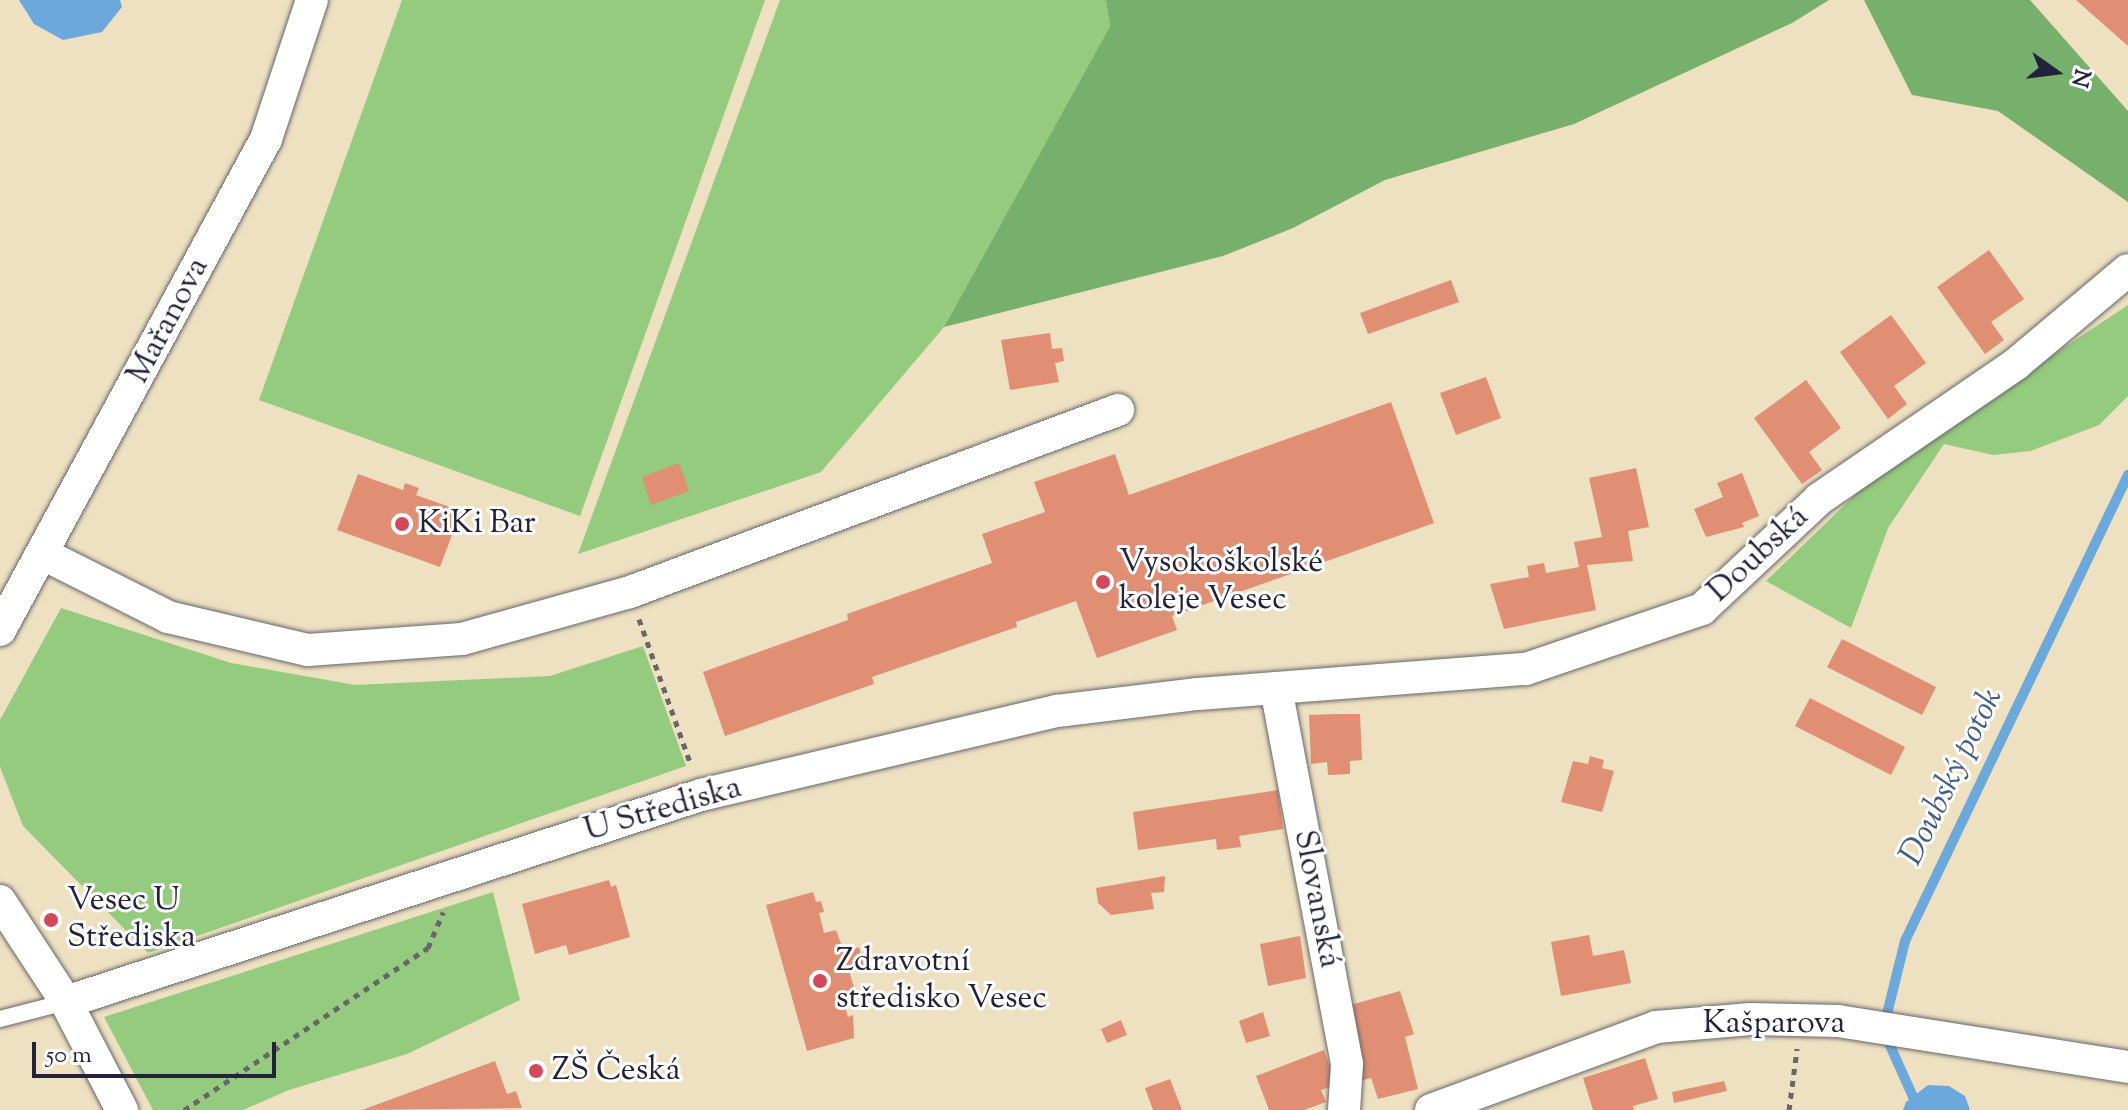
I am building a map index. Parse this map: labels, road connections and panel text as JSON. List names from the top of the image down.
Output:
{
  "streets": {
    "street": [
      "Mařanova",
      "Doubská",
      "U Střediska",
      "Slovanská",
      "Kašparova"
    ]
  },
  "crossings": [
    ["Doubská", "U Střediska"],
    ["Doubská", "Slovanská"],
    ["U Střediska", "Slovanská"]
  ],
  "water": ["Doubský potok"],
  "places": [
    "KiKi Bar",
    "Vysokoškolské koleje Vesec",
    "Vesec U Střediska",
    "Zdravotní středisko Vesec",
    "ZŠ Česká"
  ],
  "scale_bar": "50 m",
  "north": "right"
}
